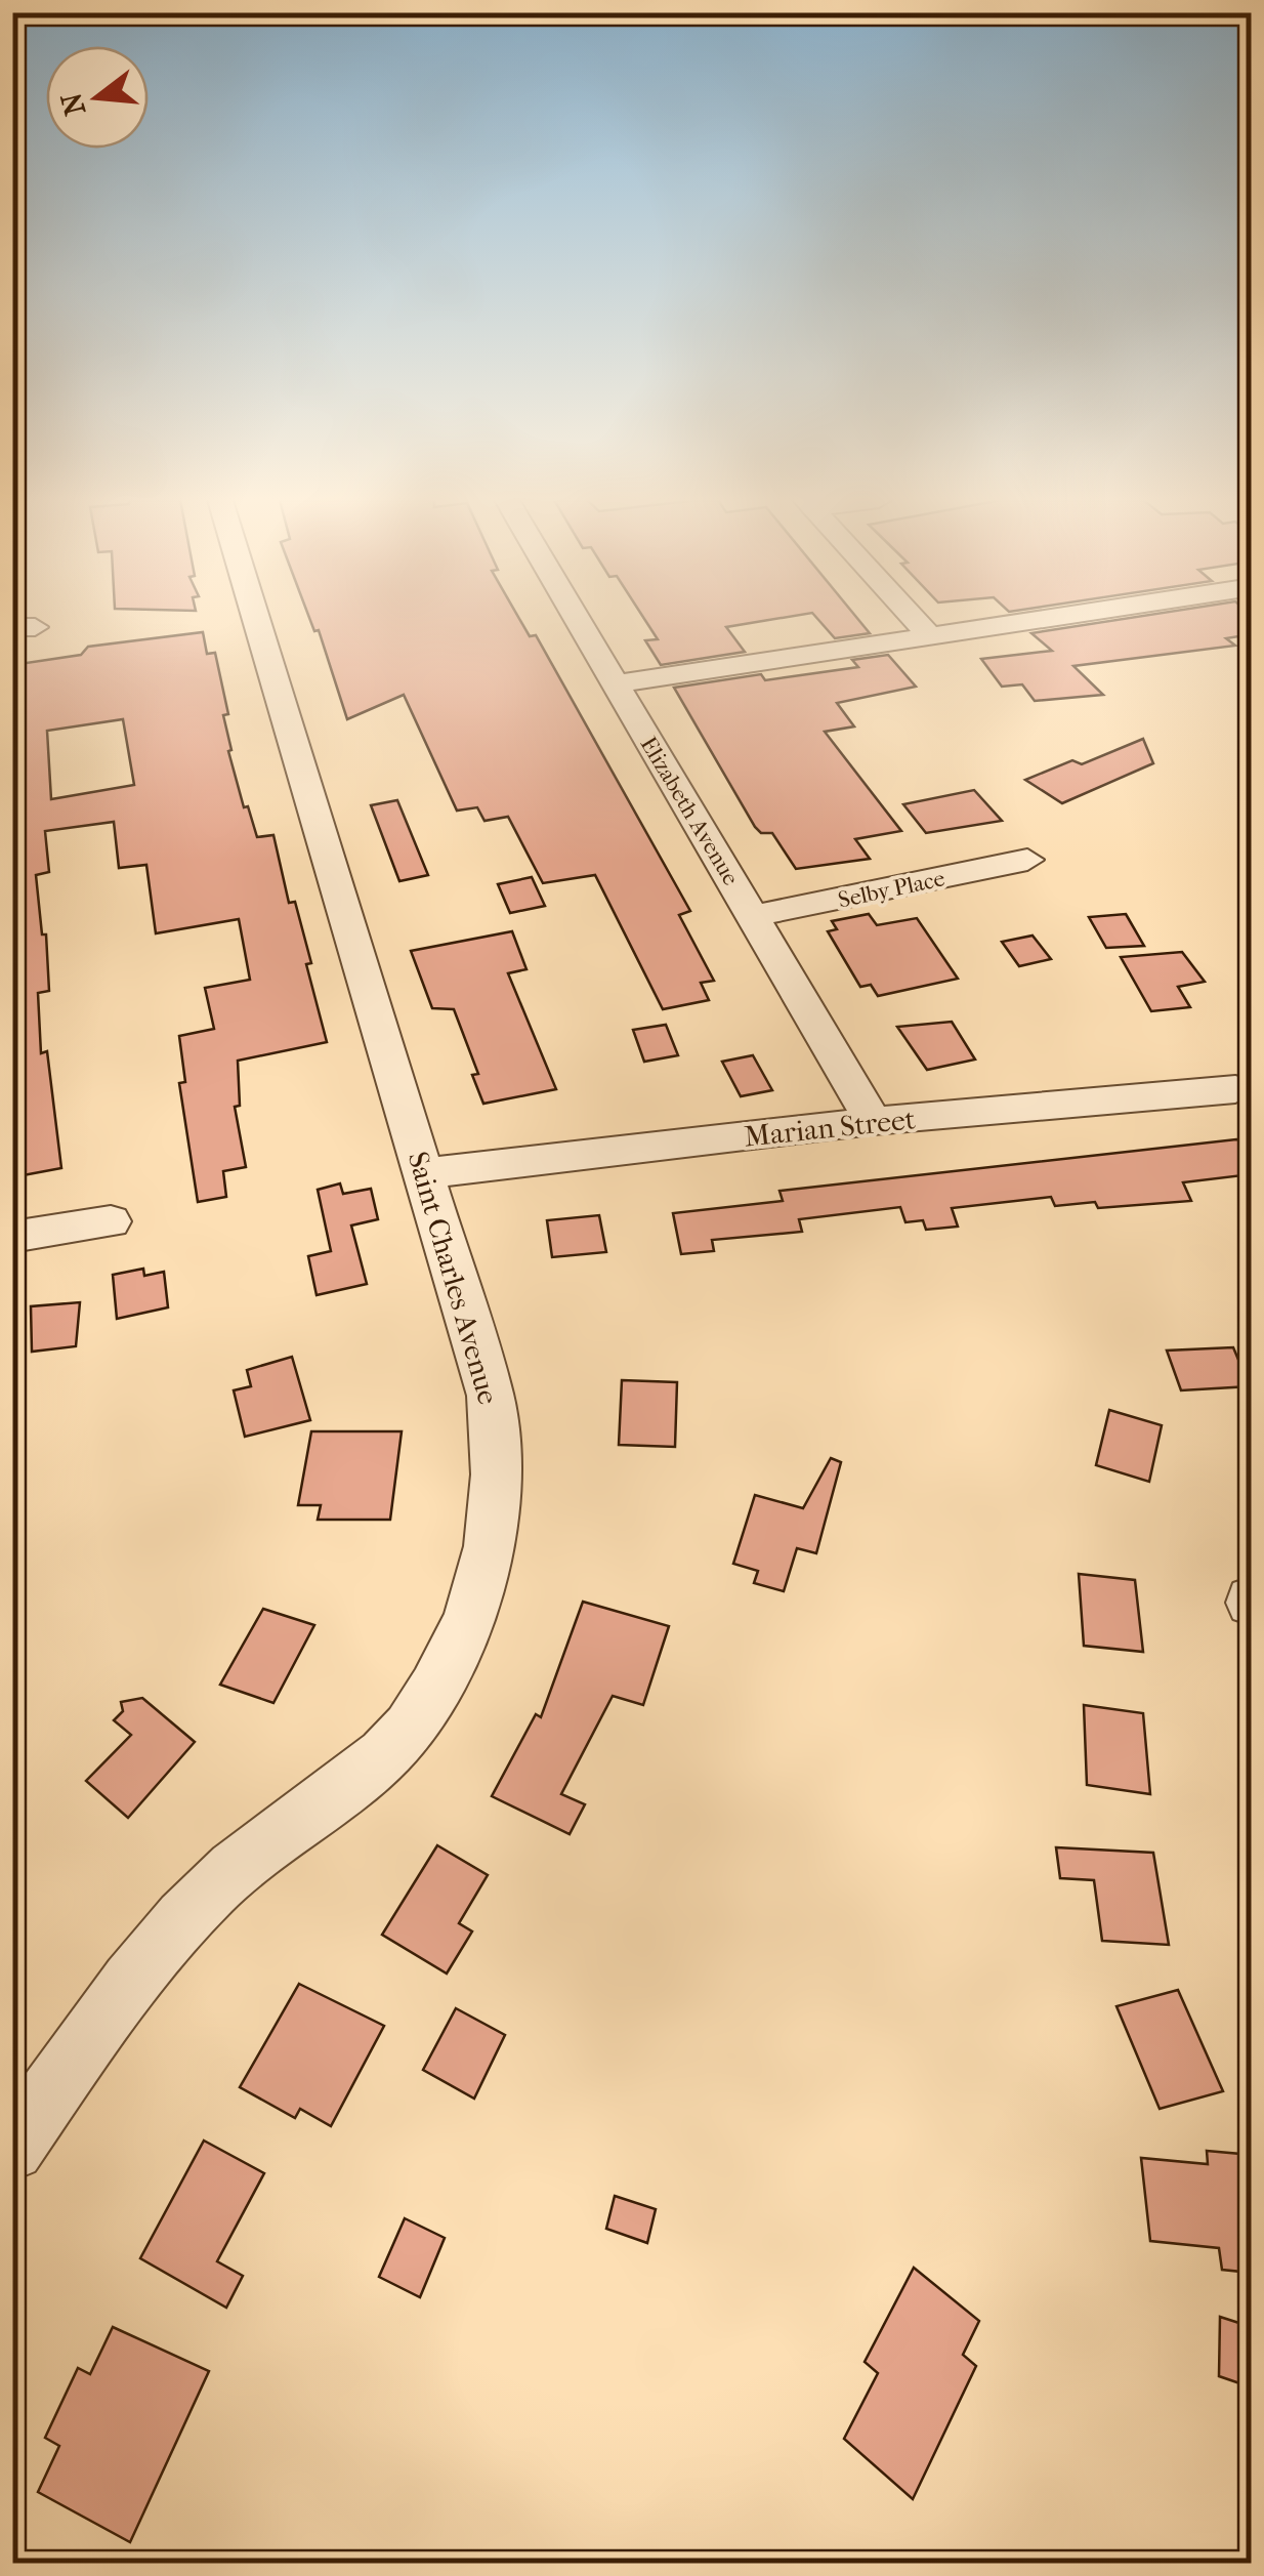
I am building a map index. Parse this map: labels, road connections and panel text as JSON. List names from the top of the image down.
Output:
{
  "streets": {
    "street": [
      "Elizabeth Avenue",
      "Selby Place",
      "Marian Street",
      "Saint Charles Avenue"
    ]
  },
  "crossings": [
    ["Elizabeth Avenue", "Selby Place"],
    ["Elizabeth Avenue", "Marian Street"],
    ["Marian Street", "Saint Charles Avenue"]
  ],
  "north": "left"
}
